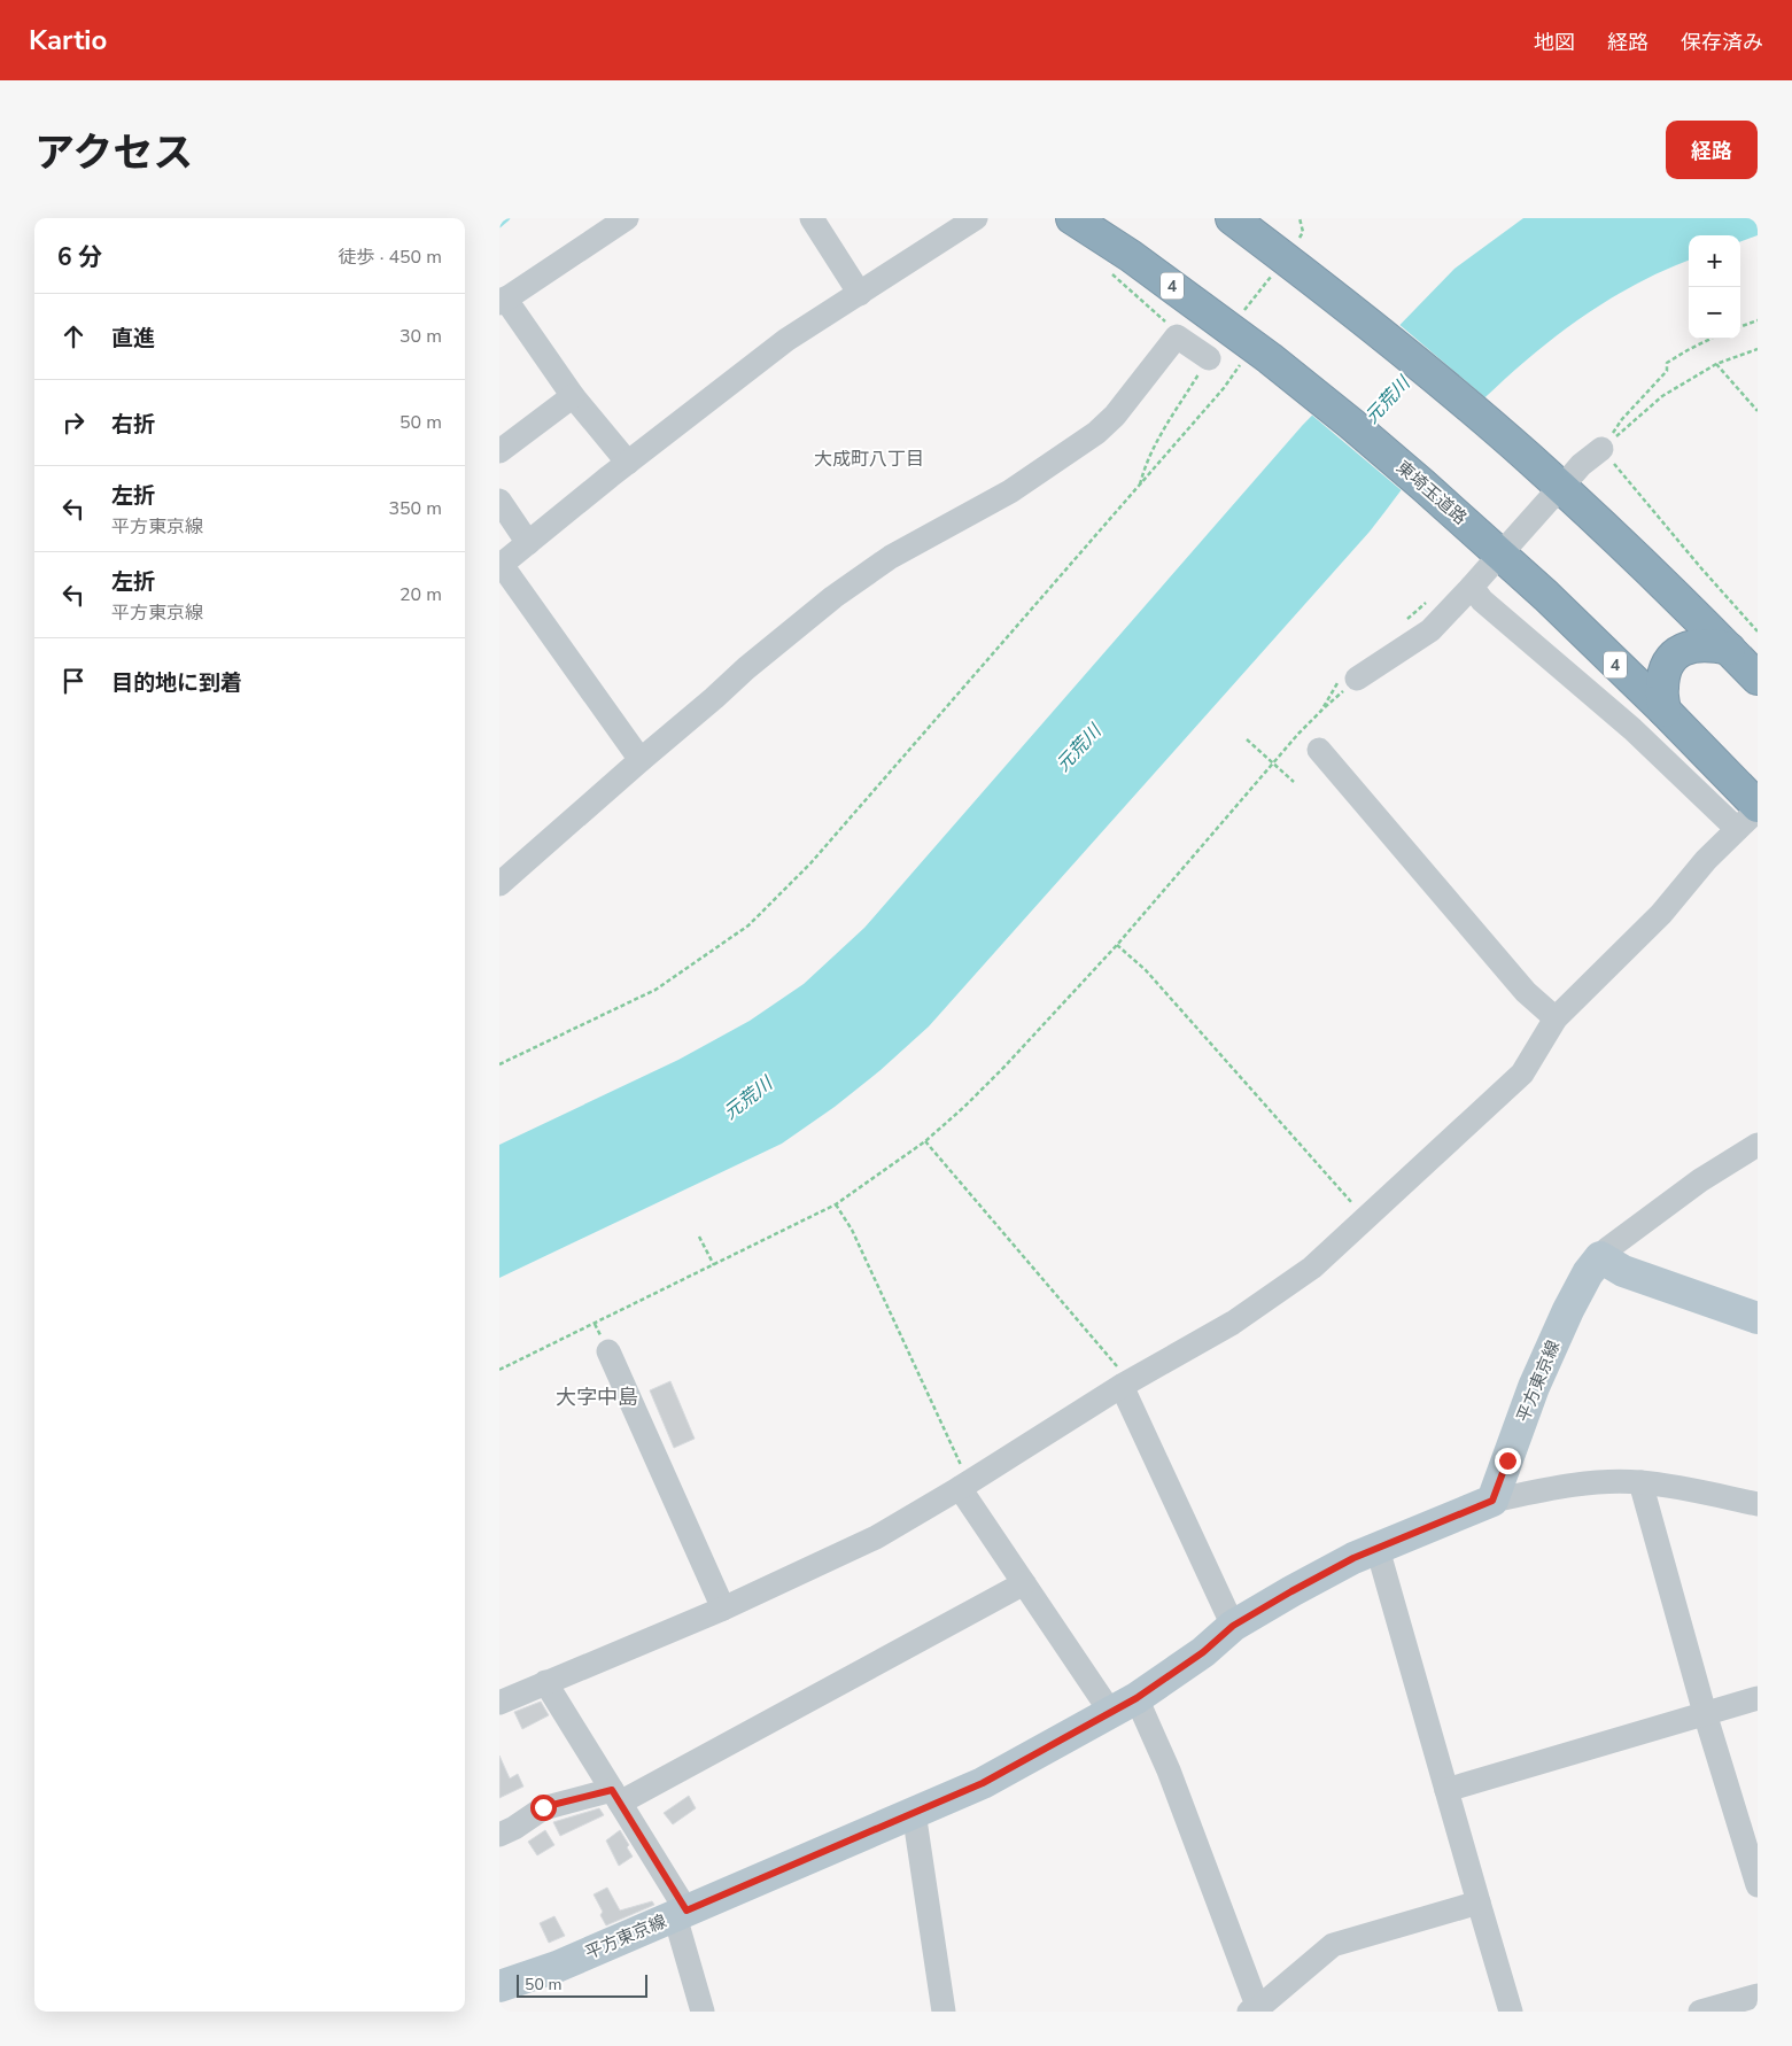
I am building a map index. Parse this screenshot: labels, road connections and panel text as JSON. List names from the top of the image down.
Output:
{
  "streets": {
    "highway": ["4", "東埼玉道路"],
    "main road": ["平方東京線"]
  },
  "districts": ["大成町八丁目", "大字中島"],
  "water": ["元荒川"],
  "scale_bar": "50 m",
  "page": {
    "header": "Kartio",
    "nav": ["地図", "経路", "保存済み"],
    "title": "アクセス",
    "buttons": "経路",
    "heading": ["6 分", "徒歩 · 450 m"],
    "map_buttons": ["+", "−"],
    "list": [
      ["直進", "30 m"],
      ["右折", "50 m"],
      ["左折", "平方東京線", "350 m"],
      ["左折", "平方東京線", "20 m"],
      "目的地に到着"
    ],
    "scale": "50 m"
  }
}
